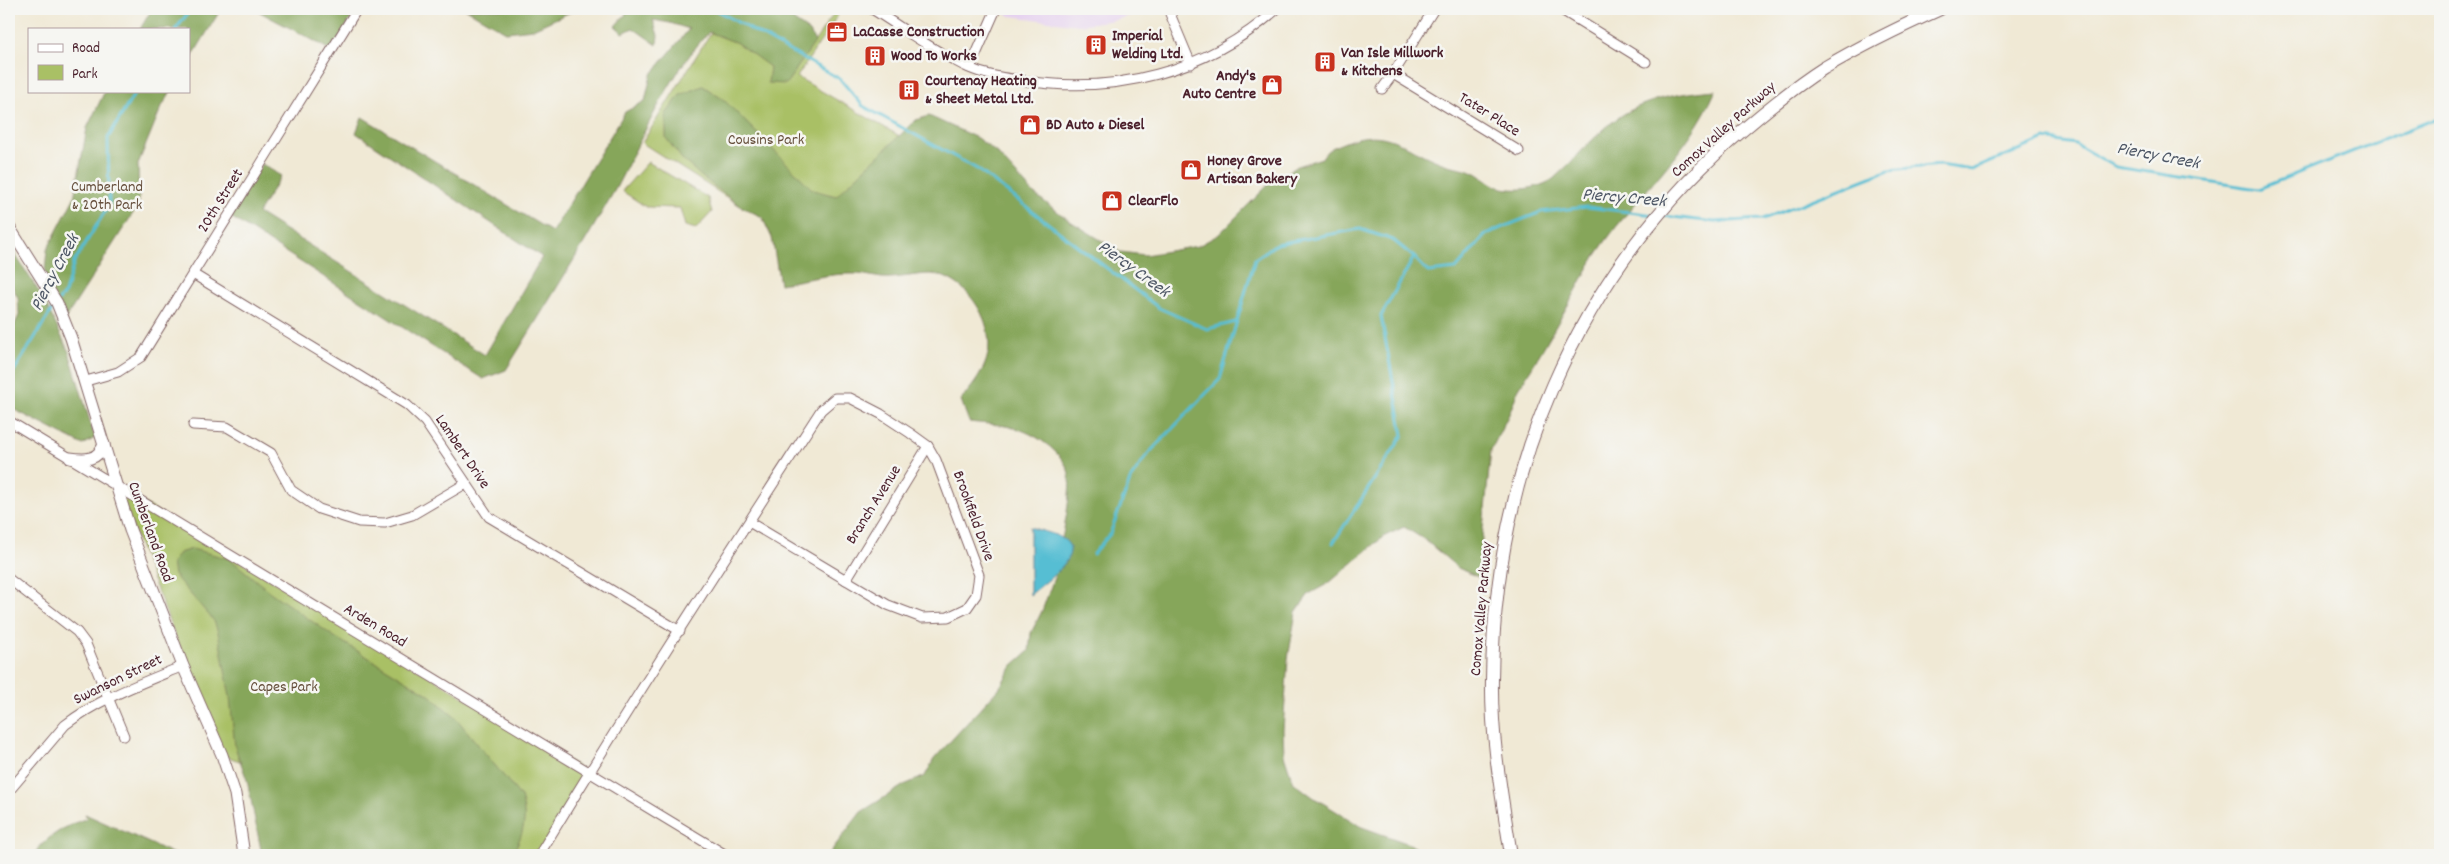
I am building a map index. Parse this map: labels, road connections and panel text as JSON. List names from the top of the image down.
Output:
{
  "streets": {
    "main road": ["Comox Valley Parkway"],
    "street": [
      "Tater Place",
      "20th Street",
      "Lambert Drive",
      "Branch Avenue",
      "Brookfield Drive",
      "Cumberland Road",
      "Arden Road",
      "Swanson Street"
    ]
  },
  "crossings": [
    ["20th Street", "Lambert Drive"],
    ["20th Street", "Cumberland Road"],
    ["Lambert Drive", "Brookfield Drive"],
    ["Branch Avenue", "Brookfield Drive"],
    ["Brookfield Drive", "Arden Road"],
    ["Cumberland Road", "Arden Road"],
    ["Cumberland Road", "Swanson Street"]
  ],
  "water": ["Piercy Creek"],
  "parks": ["Cousins Park", "Cumberland & 20th Park", "Capes Park"],
  "places": {
    "office": ["LaCasse Construction"],
    "building": [
      "Imperial Welding Ltd.",
      "Wood To Works",
      "Van Isle Millwork & Kitchens",
      "Courtenay Heating & Sheet Metal Ltd."
    ],
    "shop": [
      "Andy's Auto Centre",
      "BD Auto & Diesel",
      "Honey Grove Artisan Bakery",
      "ClearFlo"
    ]
  },
  "legend": ["Road", "Park"]
}
